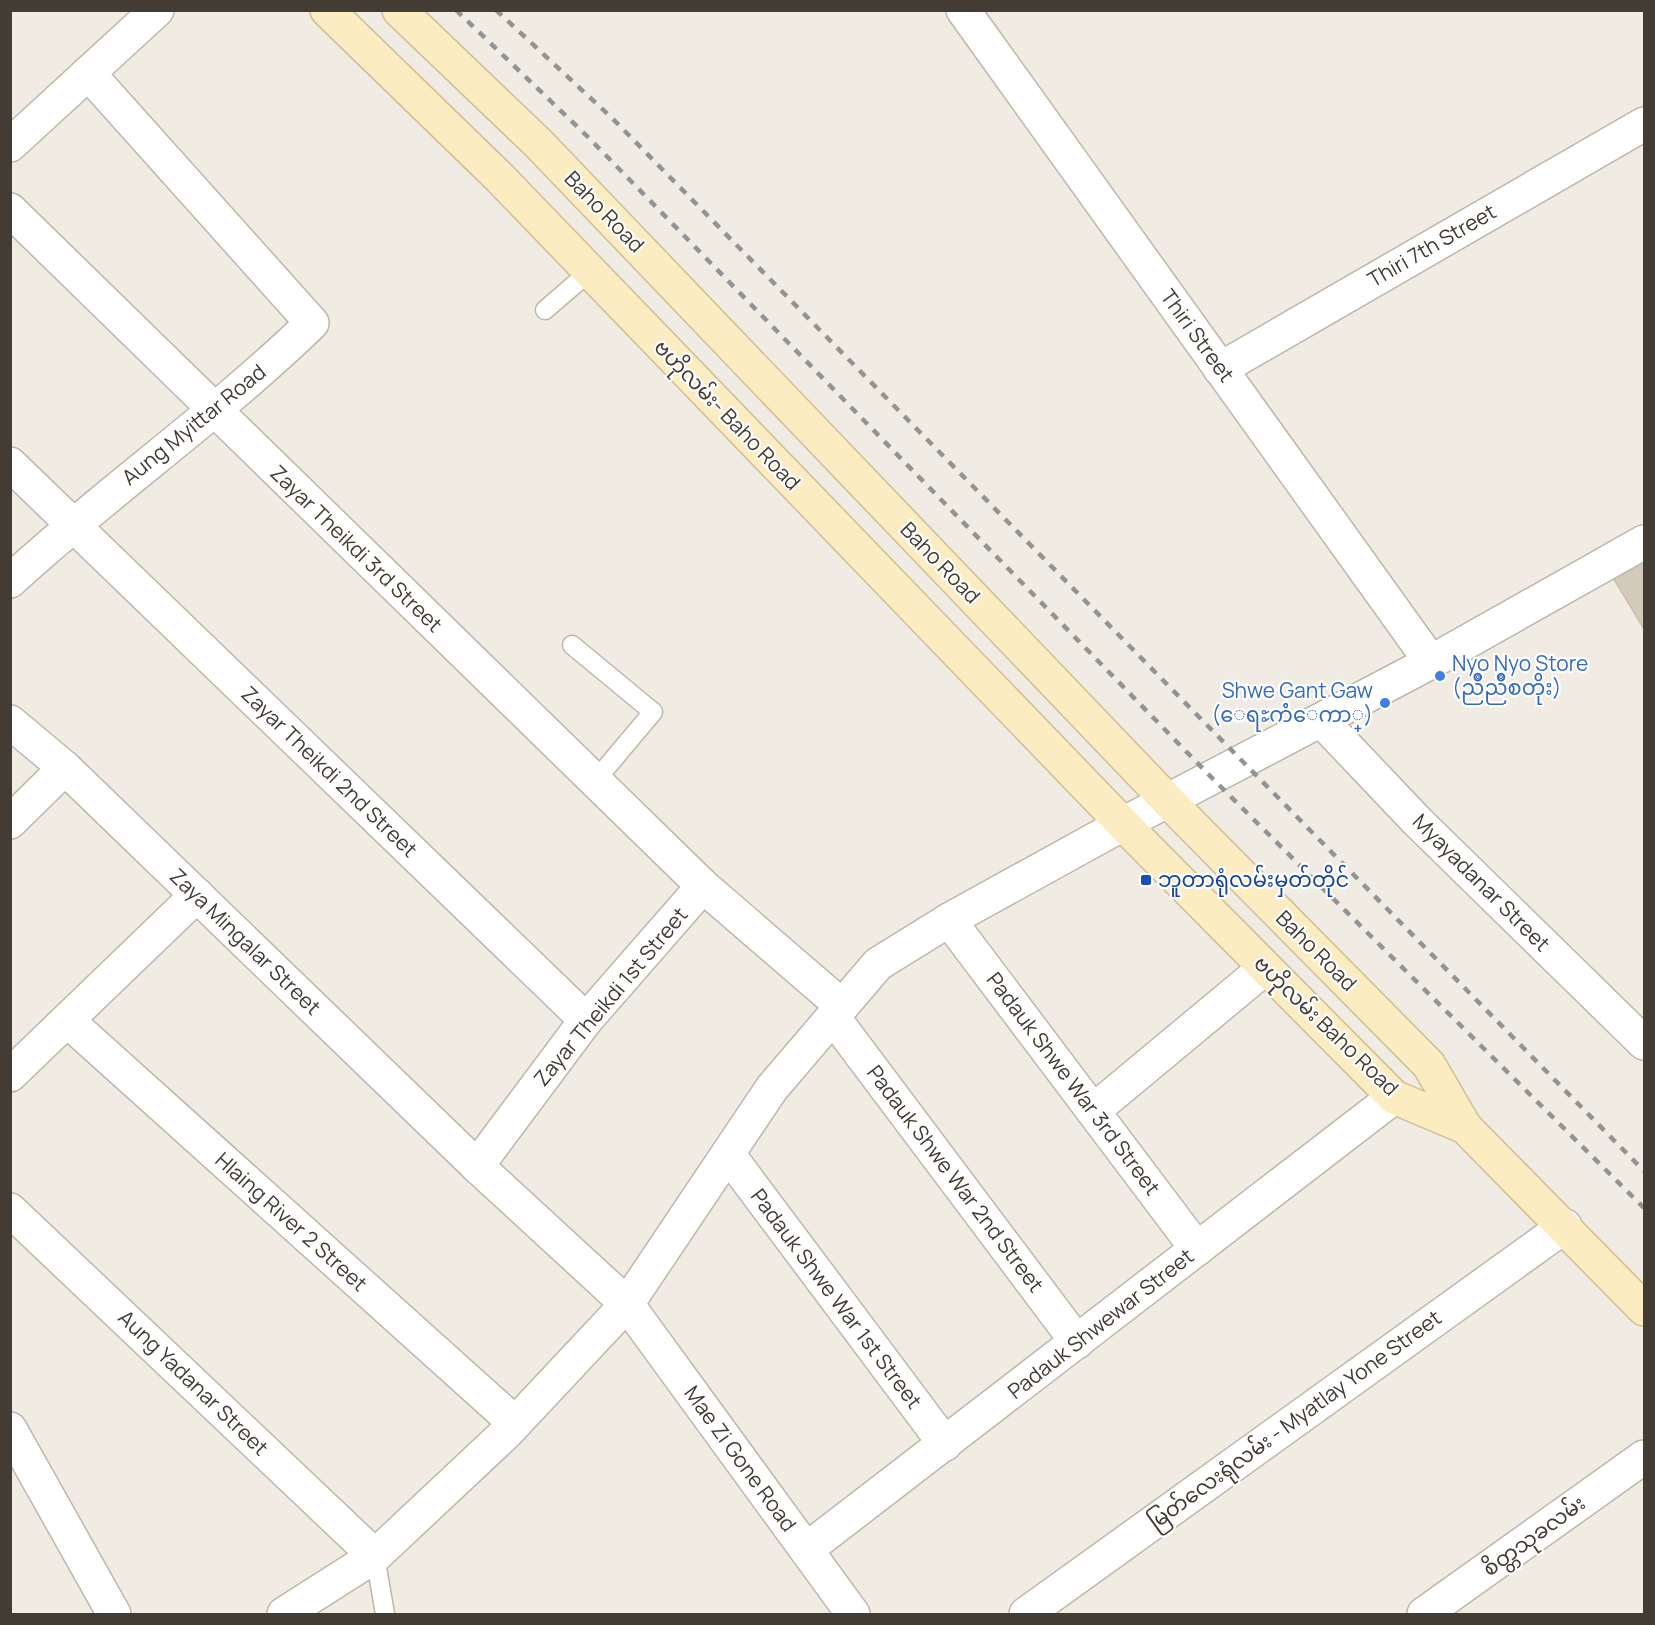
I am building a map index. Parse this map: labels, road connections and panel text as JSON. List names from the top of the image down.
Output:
{
  "streets": {
    "main road": ["Baho Road", "ဗဟိုလမ်း- Baho Road", "ဗဟိုလမ်း Baho Road"],
    "street": [
      "Thiri 7th Street",
      "Thiri Street",
      "Aung Myittar Road",
      "Zayar Theikdi 3rd Street",
      "Zayar Theikdi 2nd Street",
      "Myayadanar Street",
      "Zaya Mingalar Street",
      "Zayar Theikdi 1st Street",
      "Padauk Shwe War 3rd Street",
      "Padauk Shwe War 2nd Street",
      "Hlaing River 2 Street",
      "Padauk Shwe War 1st Street",
      "Padauk Shwewar Street",
      "Aung Yadanar Street",
      "မြတ်လေးရုံလမ်း - Myatlay Yone Street",
      "Mae Zi Gone Road",
      "စိတ္တသုခလမ်း"
    ]
  },
  "crossings": [
    ["Baho Road", "ဗဟိုလမ်း Baho Road"],
    ["Thiri 7th Street", "Thiri Street"],
    ["ဗဟိုလမ်း- Baho Road", "ဗဟိုလမ်း Baho Road"],
    ["Aung Myittar Road", "Zayar Theikdi 3rd Street"],
    ["Aung Myittar Road", "Zayar Theikdi 2nd Street"],
    ["Zayar Theikdi 3rd Street", "Zayar Theikdi 1st Street"],
    ["Zayar Theikdi 3rd Street", "Padauk Shwe War 2nd Street"],
    ["Zayar Theikdi 2nd Street", "Zayar Theikdi 1st Street"],
    ["Zaya Mingalar Street", "Zayar Theikdi 1st Street"],
    ["Zaya Mingalar Street", "Mae Zi Gone Road"],
    ["Zayar Theikdi 1st Street", "Padauk Shwe War 2nd Street"],
    ["ဗဟိုလမ်း Baho Road", "Padauk Shwewar Street"],
    ["ဗဟိုလမ်း Baho Road", "မြတ်လေးရုံလမ်း - Myatlay Yone Street"],
    ["Padauk Shwe War 3rd Street", "Padauk Shwewar Street"],
    ["Padauk Shwe War 2nd Street", "Padauk Shwewar Street"],
    ["Padauk Shwe War 1st Street", "Padauk Shwewar Street"],
    ["Padauk Shwewar Street", "Mae Zi Gone Road"]
  ],
  "places": {
    "other": ["Nyo Nyo Store (ညိဳညိဳစတိုး)", "Shwe Gant Gaw (ေရႊကံံေကာ္)"],
    "transit": ["ဘူတာရုံလမ်းမှတ်တိုင်"]
  }
}
